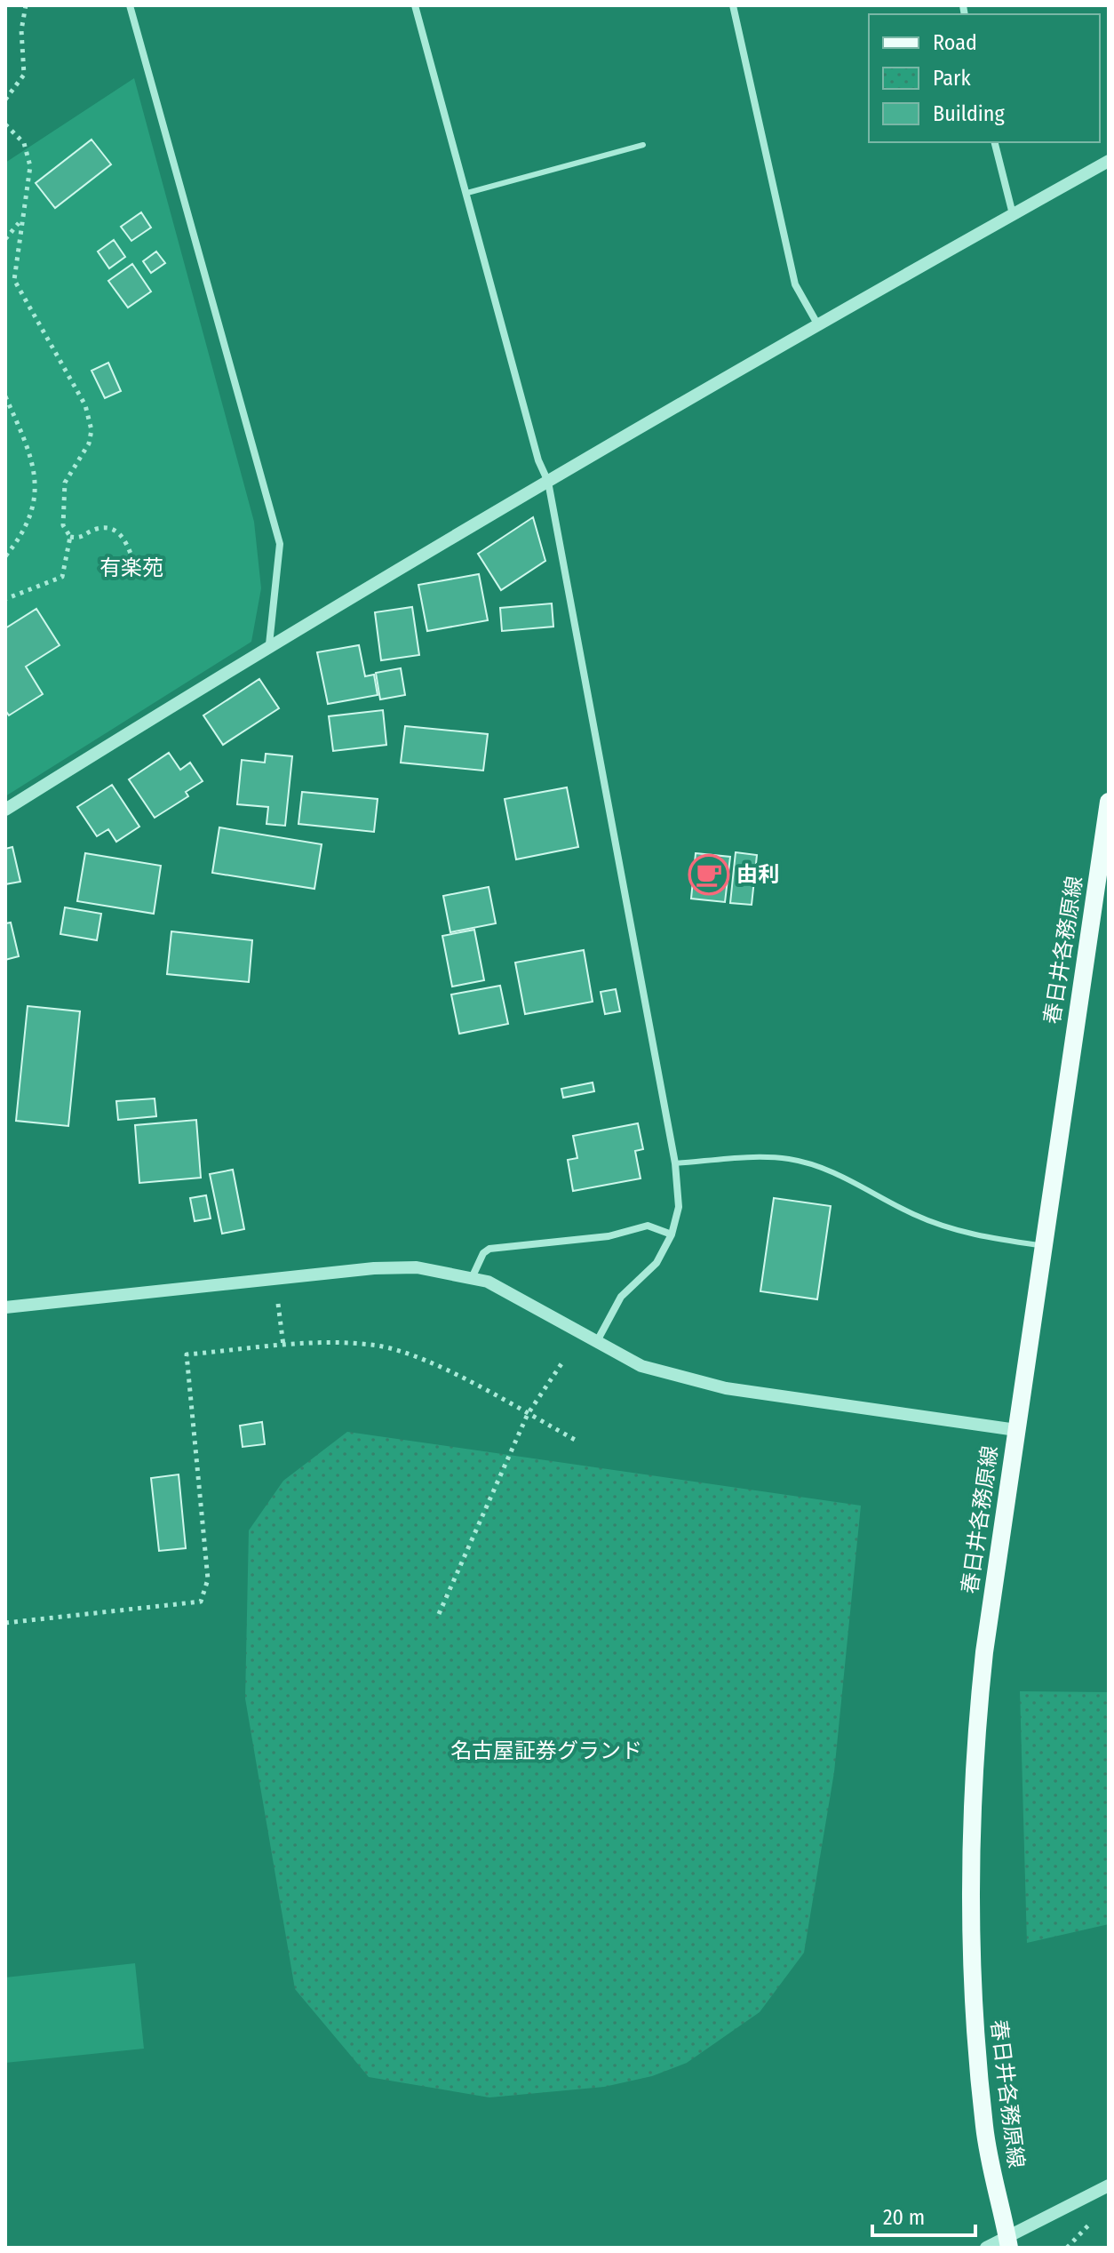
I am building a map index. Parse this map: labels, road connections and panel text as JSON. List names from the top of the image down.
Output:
{
  "streets": {
    "main road": ["春日井各務原線"]
  },
  "parks": ["有楽苑", "名古屋証券グランド"],
  "places": {
    "cafe": ["由利"]
  },
  "legend": ["Road", "Park", "Building"],
  "scale_bar": "20 m"
}
